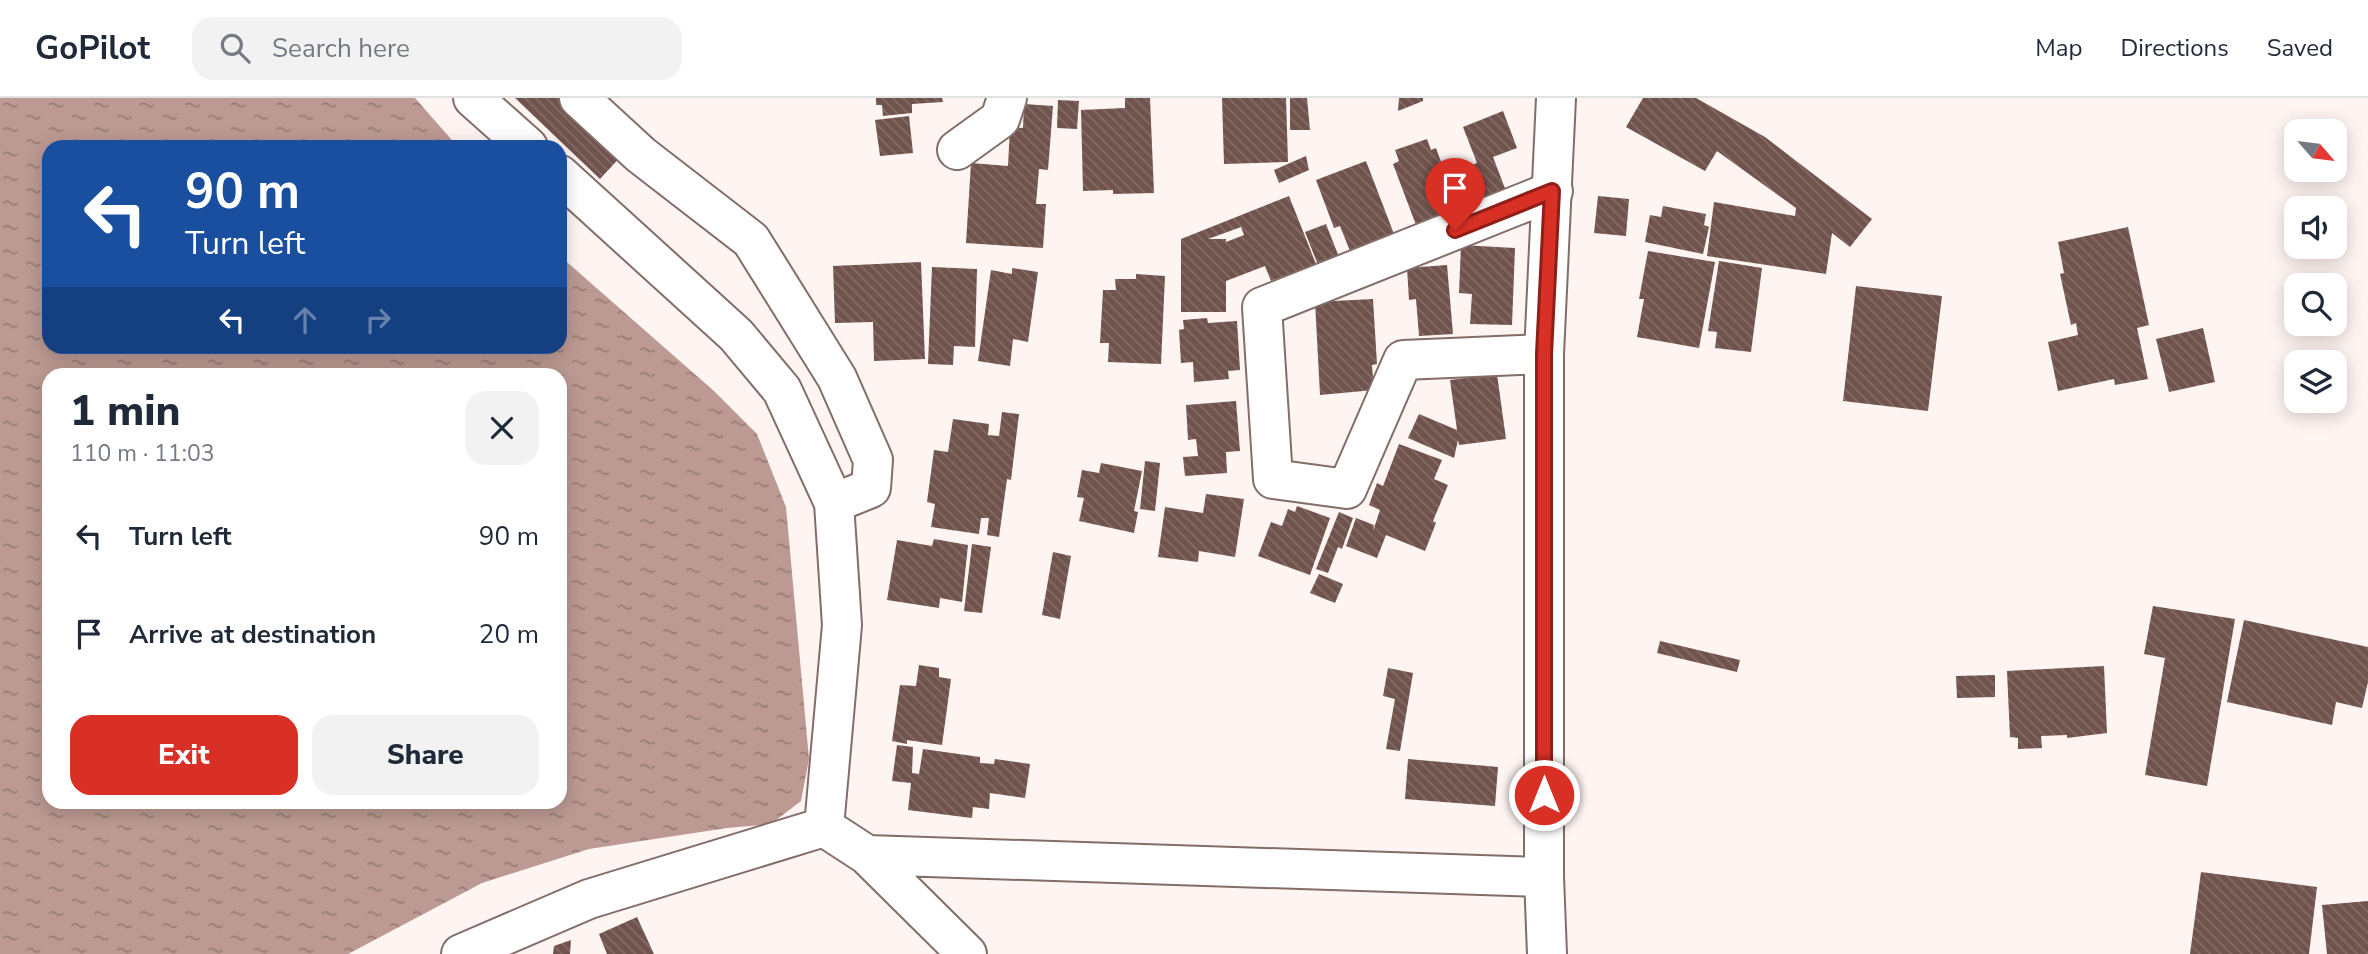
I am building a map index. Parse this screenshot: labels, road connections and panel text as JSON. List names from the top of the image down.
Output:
{
  "north": "bottom right",
  "page": {
    "header": "GoPilot",
    "search": "Search here",
    "nav": ["Map", "Directions", "Saved"],
    "turn": ["90 m", "Turn left"],
    "heading": ["1 min", "110 m · 11:03"],
    "list": [
      {
        "name": "Turn left",
        "value": "90 m"
      },
      {
        "name": "Arrive at destination",
        "value": "20 m"
      }
    ],
    "buttons": ["Exit", "Share"]
  }
}
